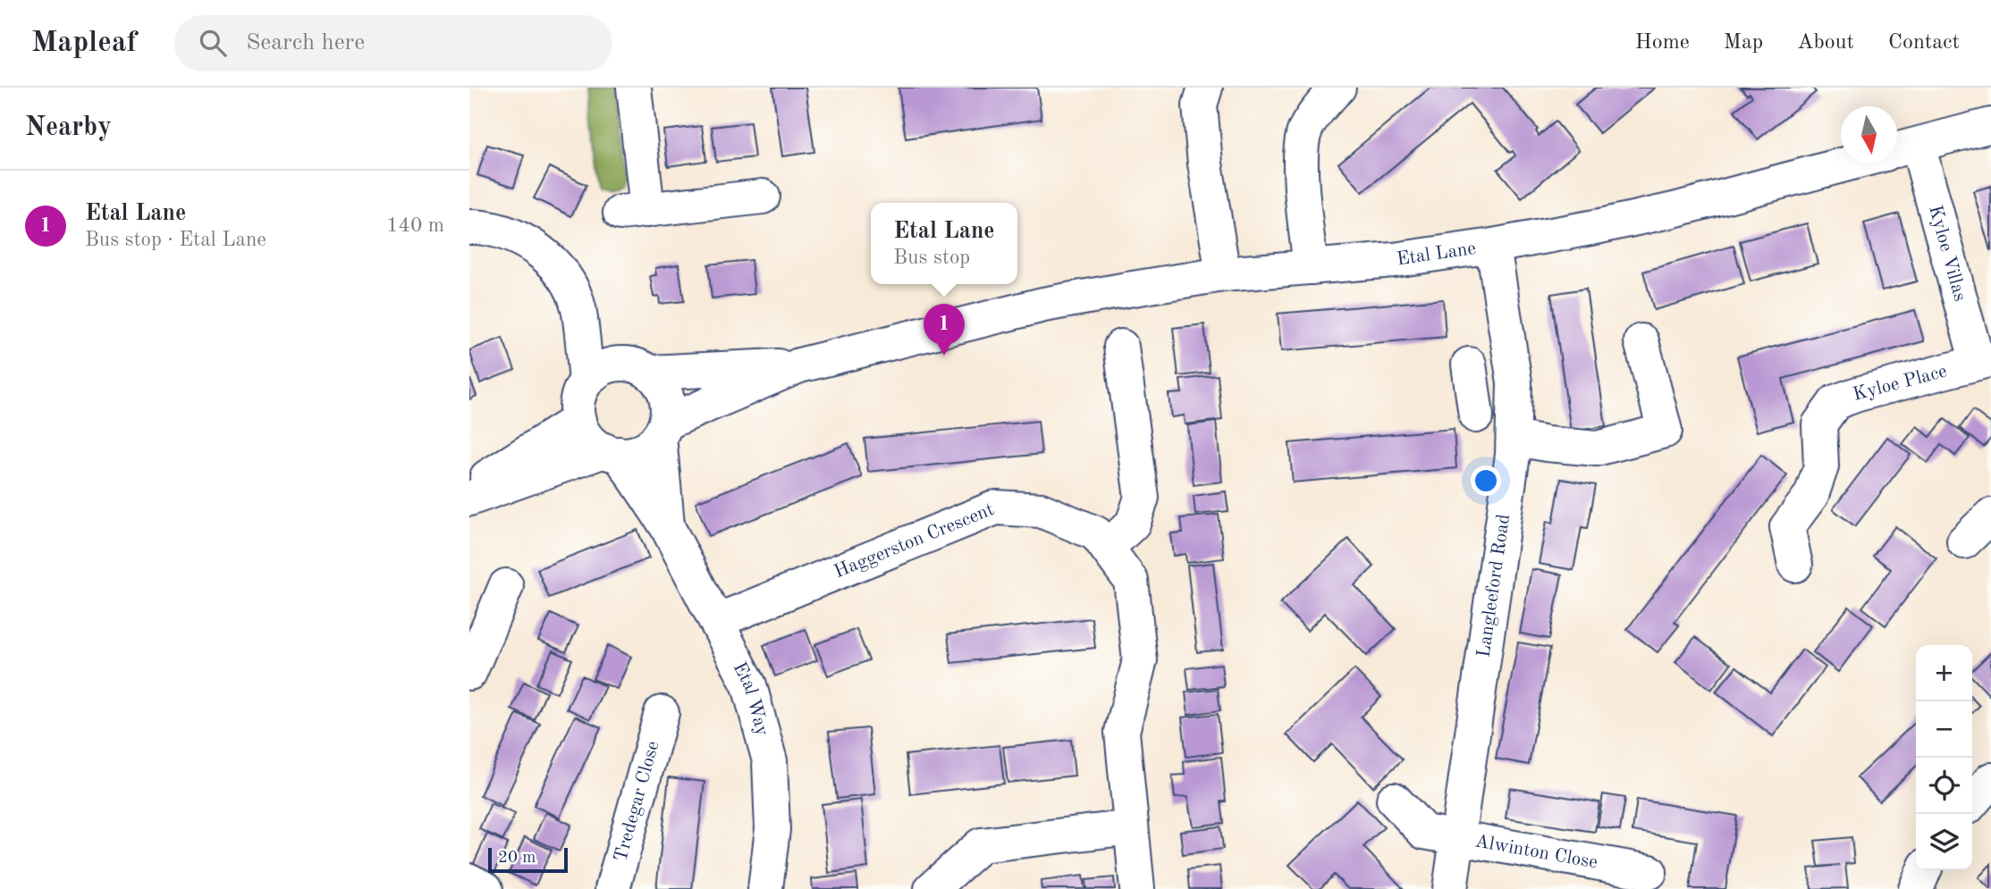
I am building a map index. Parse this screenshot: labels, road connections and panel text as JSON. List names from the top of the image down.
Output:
{
  "streets": {
    "street": [
      "Etal Lane",
      "Kyloe Villas",
      "Kyloe Place",
      "Haggerston Crescent",
      "Langleeford Road",
      "Etal Way",
      "Tredegar Close",
      "Alwinton Close"
    ]
  },
  "crossings": [
    ["Etal Lane", "Kyloe Villas"],
    ["Etal Lane", "Langleeford Road"],
    ["Etal Lane", "Etal Way"],
    ["Kyloe Villas", "Kyloe Place"],
    ["Haggerston Crescent", "Etal Way"],
    ["Langleeford Road", "Alwinton Close"]
  ],
  "scale_bar": "20 m",
  "north": "bottom",
  "page": {
    "header": "Mapleaf",
    "search": "Search here",
    "nav": [
      "Home",
      "Map",
      "About",
      "Contact"
    ],
    "heading": "Nearby",
    "list": [
      {
        "mark": "1",
        "name": "Etal Lane",
        "note": "Bus stop · Etal Lane",
        "value": "140 m"
      }
    ],
    "popup": ["Etal Lane", "Bus stop"],
    "pins": "1",
    "map_buttons": ["+", "−"],
    "scale": "20 m"
  }
}
